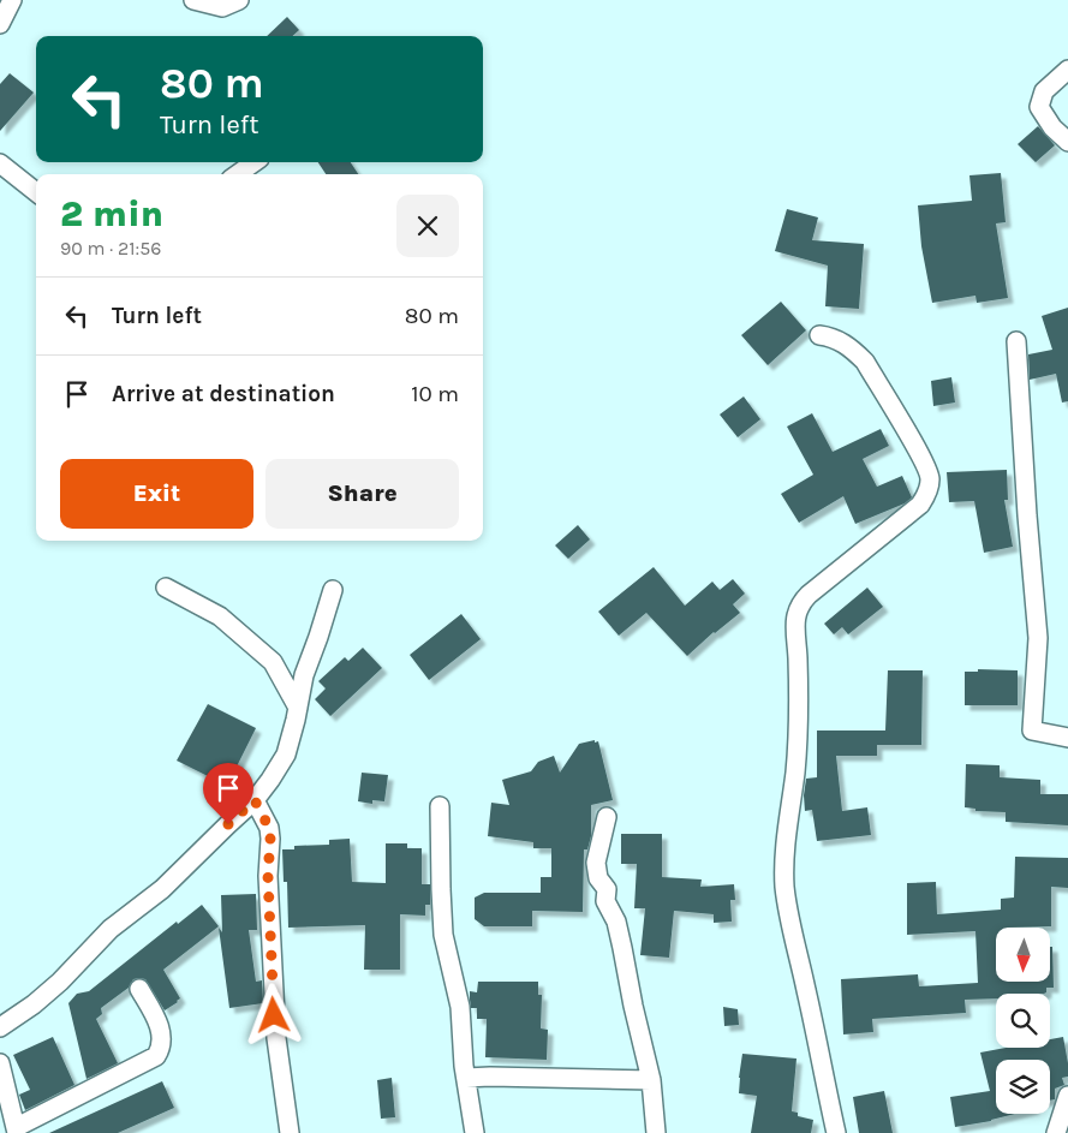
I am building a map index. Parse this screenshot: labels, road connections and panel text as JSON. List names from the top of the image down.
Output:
{
  "north": "bottom",
  "page": {
    "turn": ["80 m", "Turn left"],
    "heading": ["2 min", "90 m · 21:56"],
    "list": [
      {
        "name": "Turn left",
        "value": "80 m"
      },
      {
        "name": "Arrive at destination",
        "value": "10 m"
      }
    ],
    "buttons": ["Exit", "Share"]
  }
}
